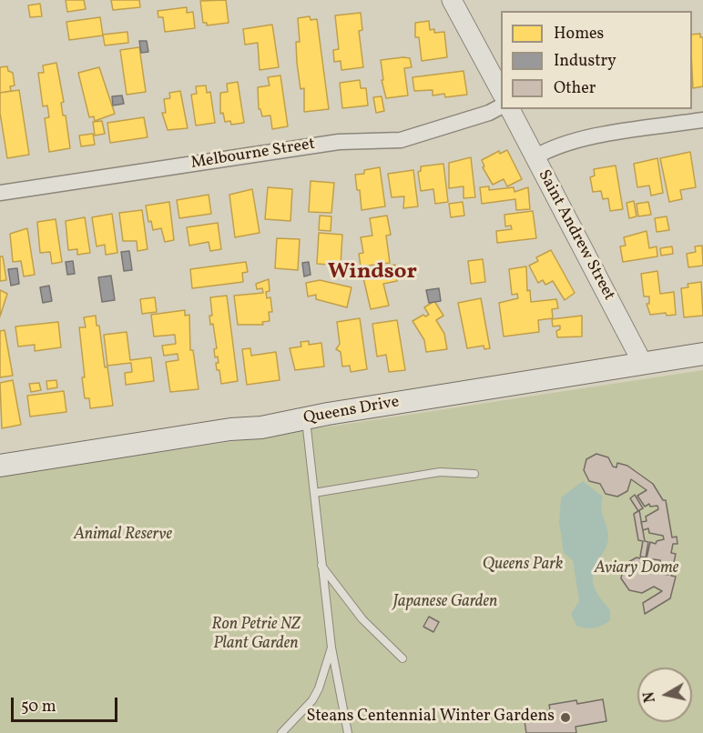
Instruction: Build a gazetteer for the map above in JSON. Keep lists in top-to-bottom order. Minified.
{"streets":{"main road":["Queens Drive"],"street":["Melbourne Street","Saint Andrew Street"]},"crossings":[["Saint Andrew Street","Queens Drive"]],"districts":["Windsor"],"parks":["Animal Reserve","Queens Park","Aviary Dome","Japanese Garden","Ron Petrie NZ Plant Garden"],"places":["Steans Centennial Winter Gardens"],"legend":["Homes","Industry","Other"],"scale_bar":"50 m","north":"left"}
